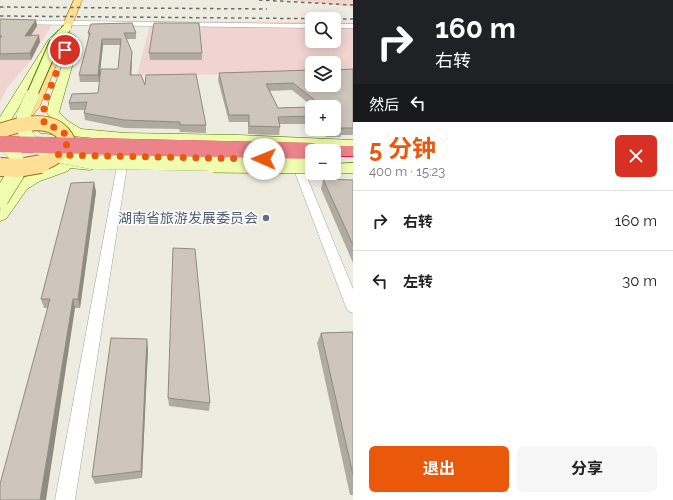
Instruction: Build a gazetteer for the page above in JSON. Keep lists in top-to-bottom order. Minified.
{"places":["湖南省旅游发展委员会"],"page":{"turn":["160 m","右转"],"map_buttons":["+","−"],"then":"然后","heading":["5 分钟","400 m · 15:23"],"list":[{"name":"右转","value":"160 m"},{"name":"左转","value":"30 m"}],"buttons":["退出","分享"]}}
